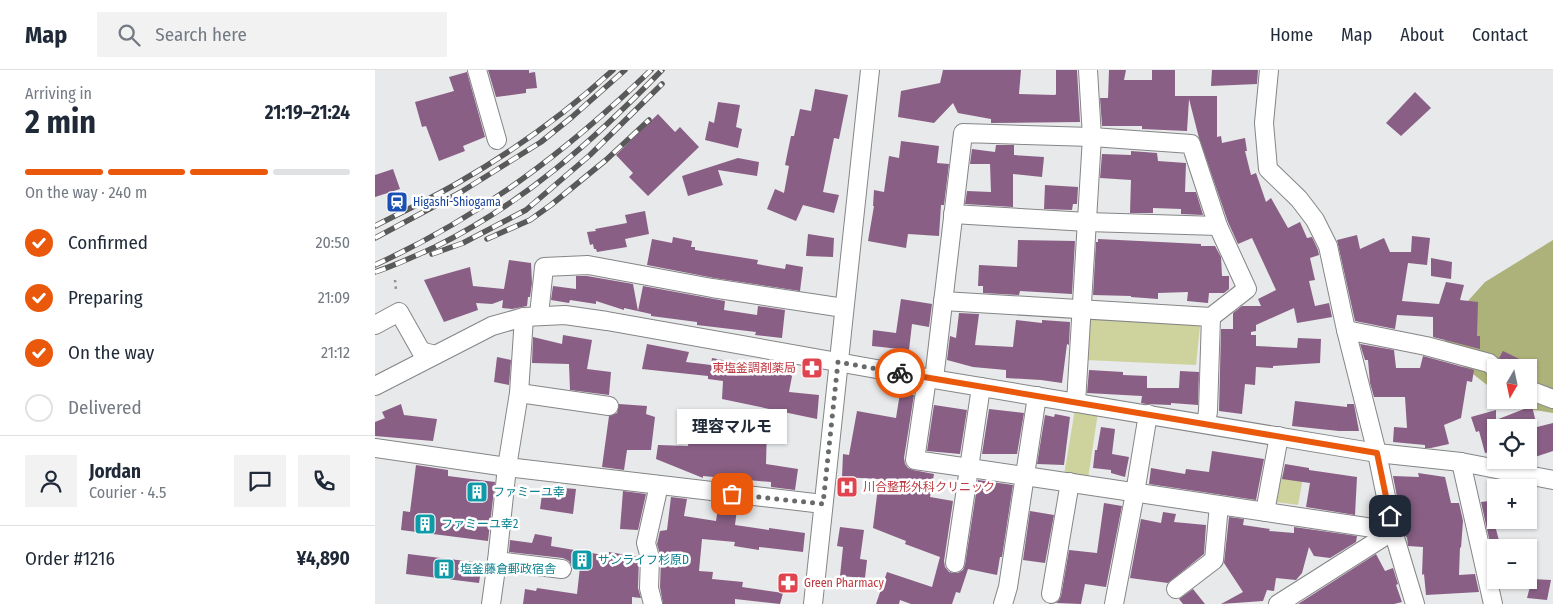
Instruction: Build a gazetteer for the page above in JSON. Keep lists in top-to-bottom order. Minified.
{"places":{"station":["Higashi-Shiogama"],"pharmacy":["東塩釜調剤薬局","Green Pharmacy"],"hospital":["川合整形外科クリニック"],"building":["ファミーユ幸","ファミーユ幸2","サンライフ杉原D","塩釜藤倉郵政宿舎"],"other":["理容マルモ"]},"north":"bottom","page":{"header":"Map","search":"Search here","nav":["Home","Map","About","Contact"],"heading":["2 min","Arriving in","21:19–21:24"],"panel":["Jordan","Courier · 4.5","Order #1216","¥4,890"],"bar":"On the way · 240 m","list":[["Confirmed","20:50"],["Preparing","21:09"],["On the way","21:12"],"Delivered"],"map_buttons":["+","−"],"bubble":"理容マルモ"}}
